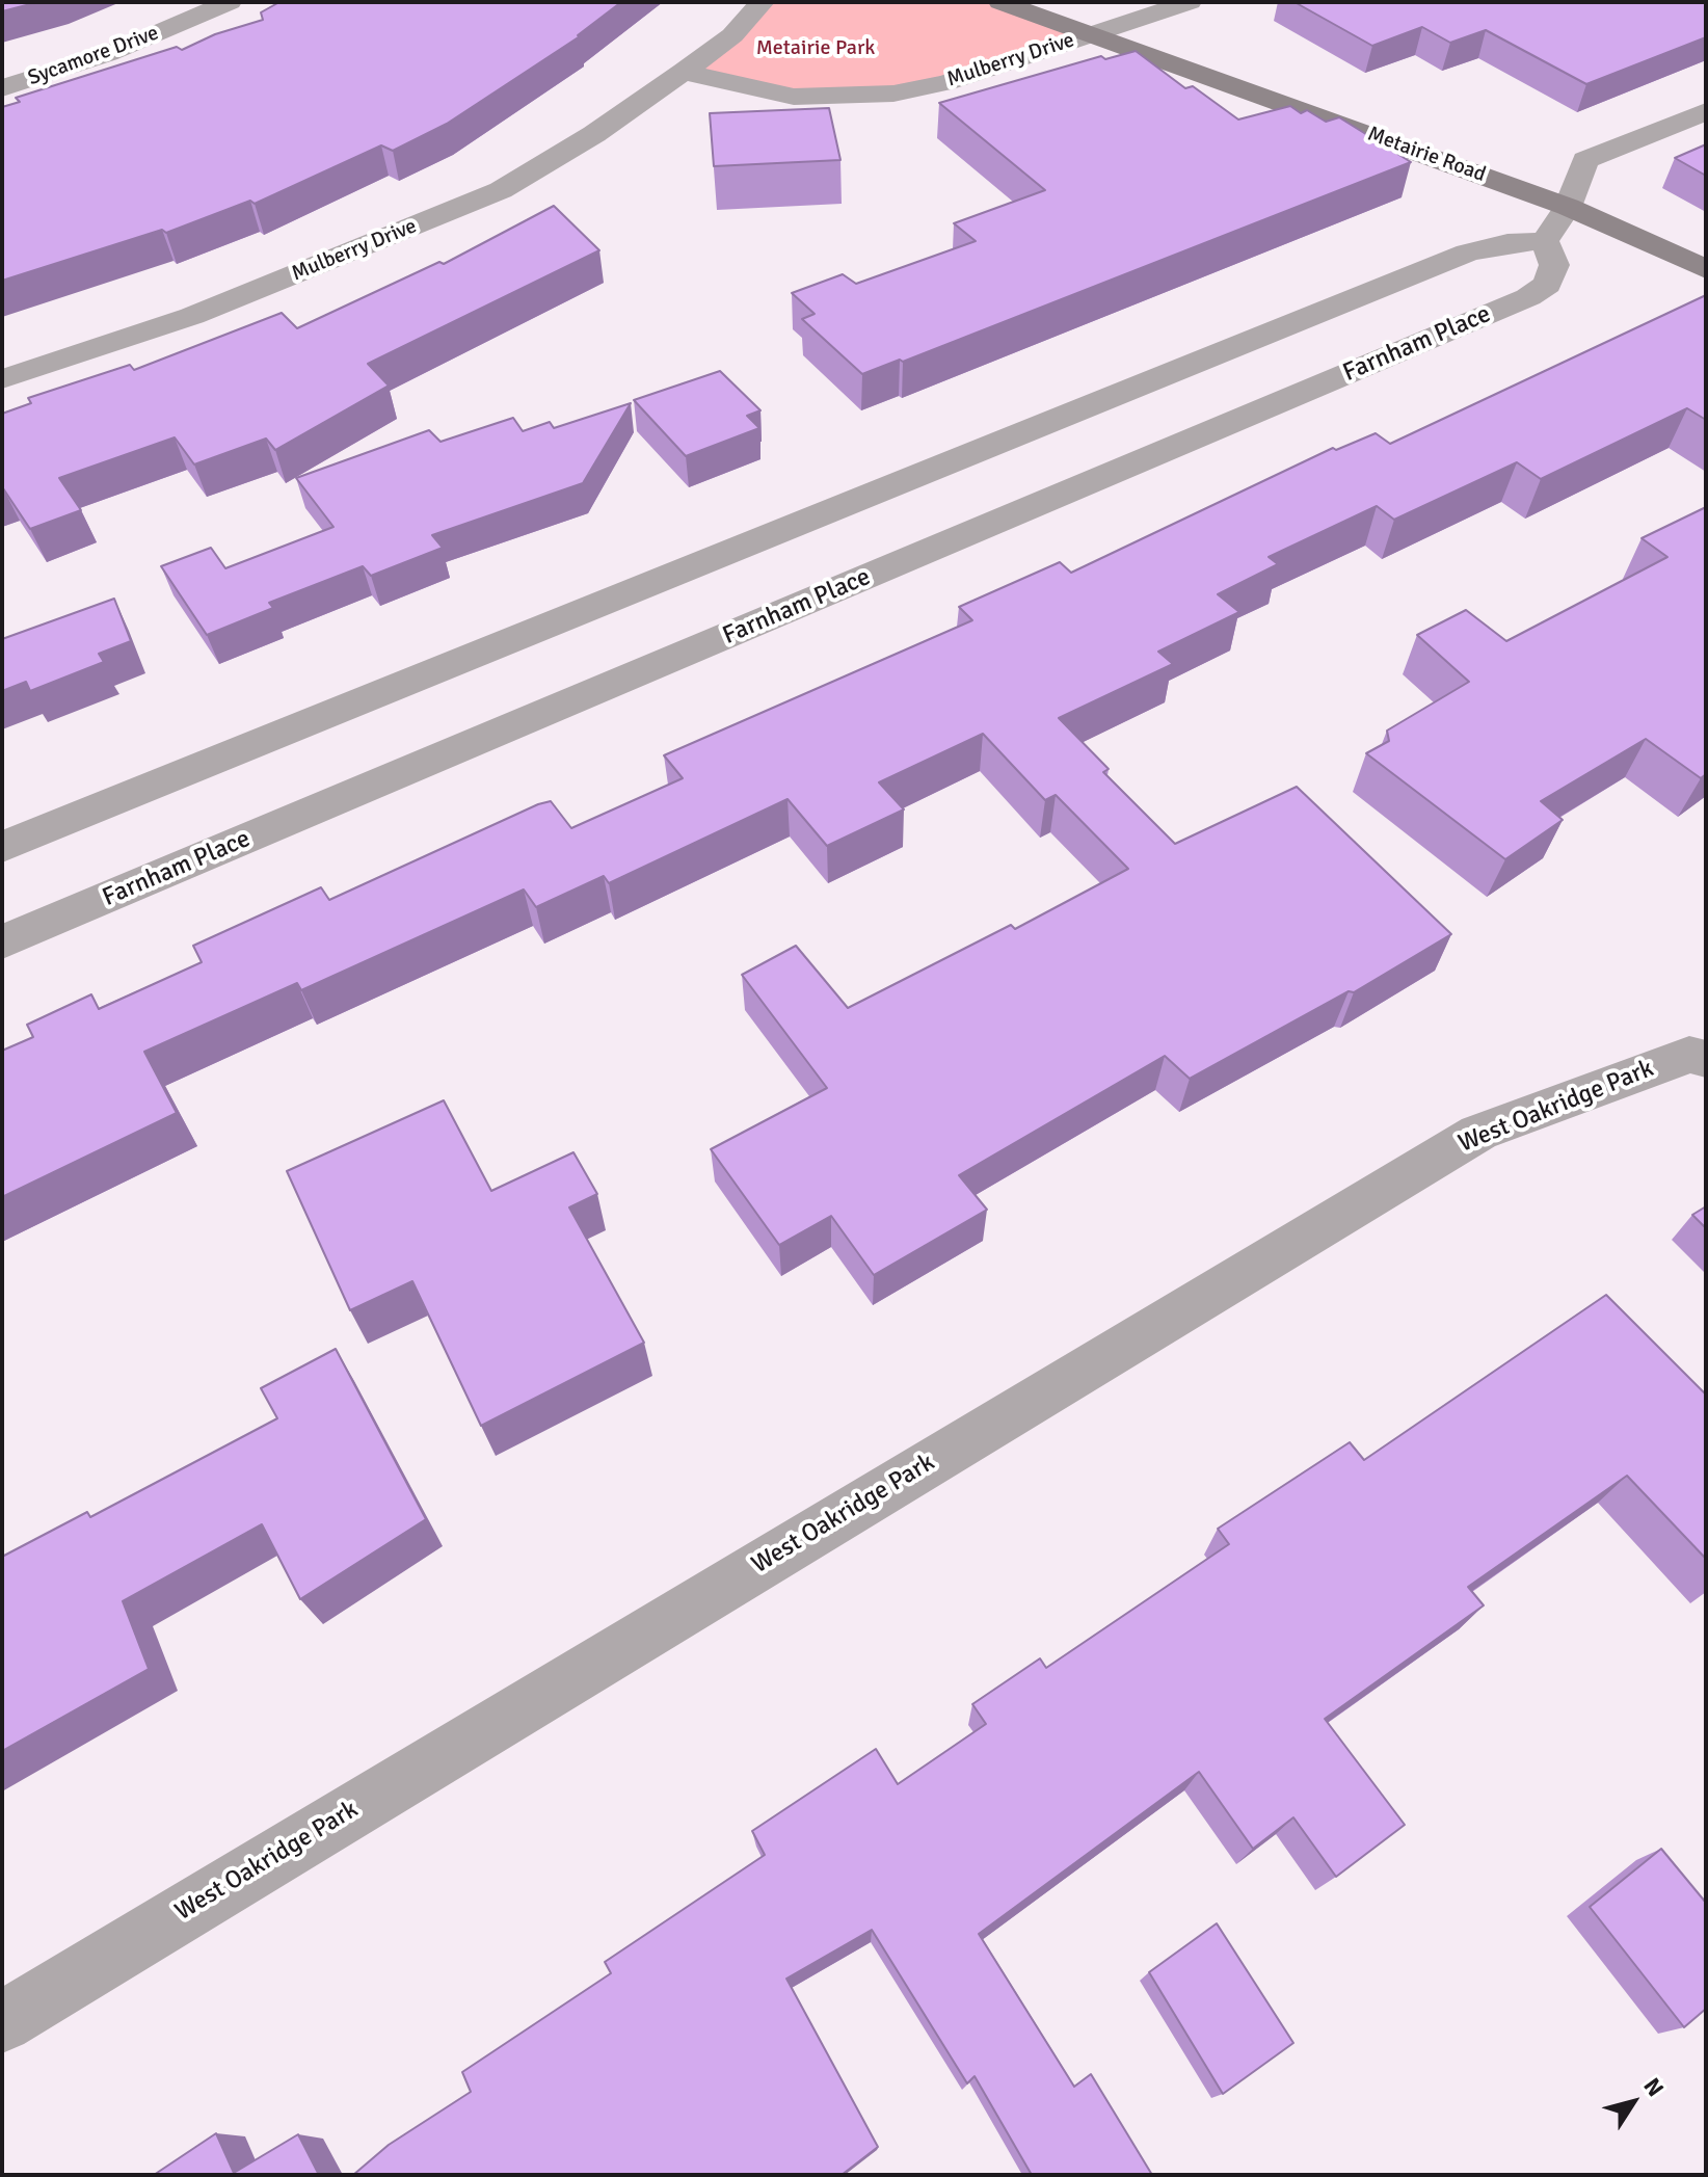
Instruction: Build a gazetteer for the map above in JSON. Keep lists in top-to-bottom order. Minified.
{"streets":{"main road":["Metairie Road"],"street":["Sycamore Drive","Mulberry Drive","Farnham Place","West Oakridge Park"]},"crossings":[["Mulberry Drive","Metairie Road"]],"parks":["Metairie Park"],"north":"top right"}
